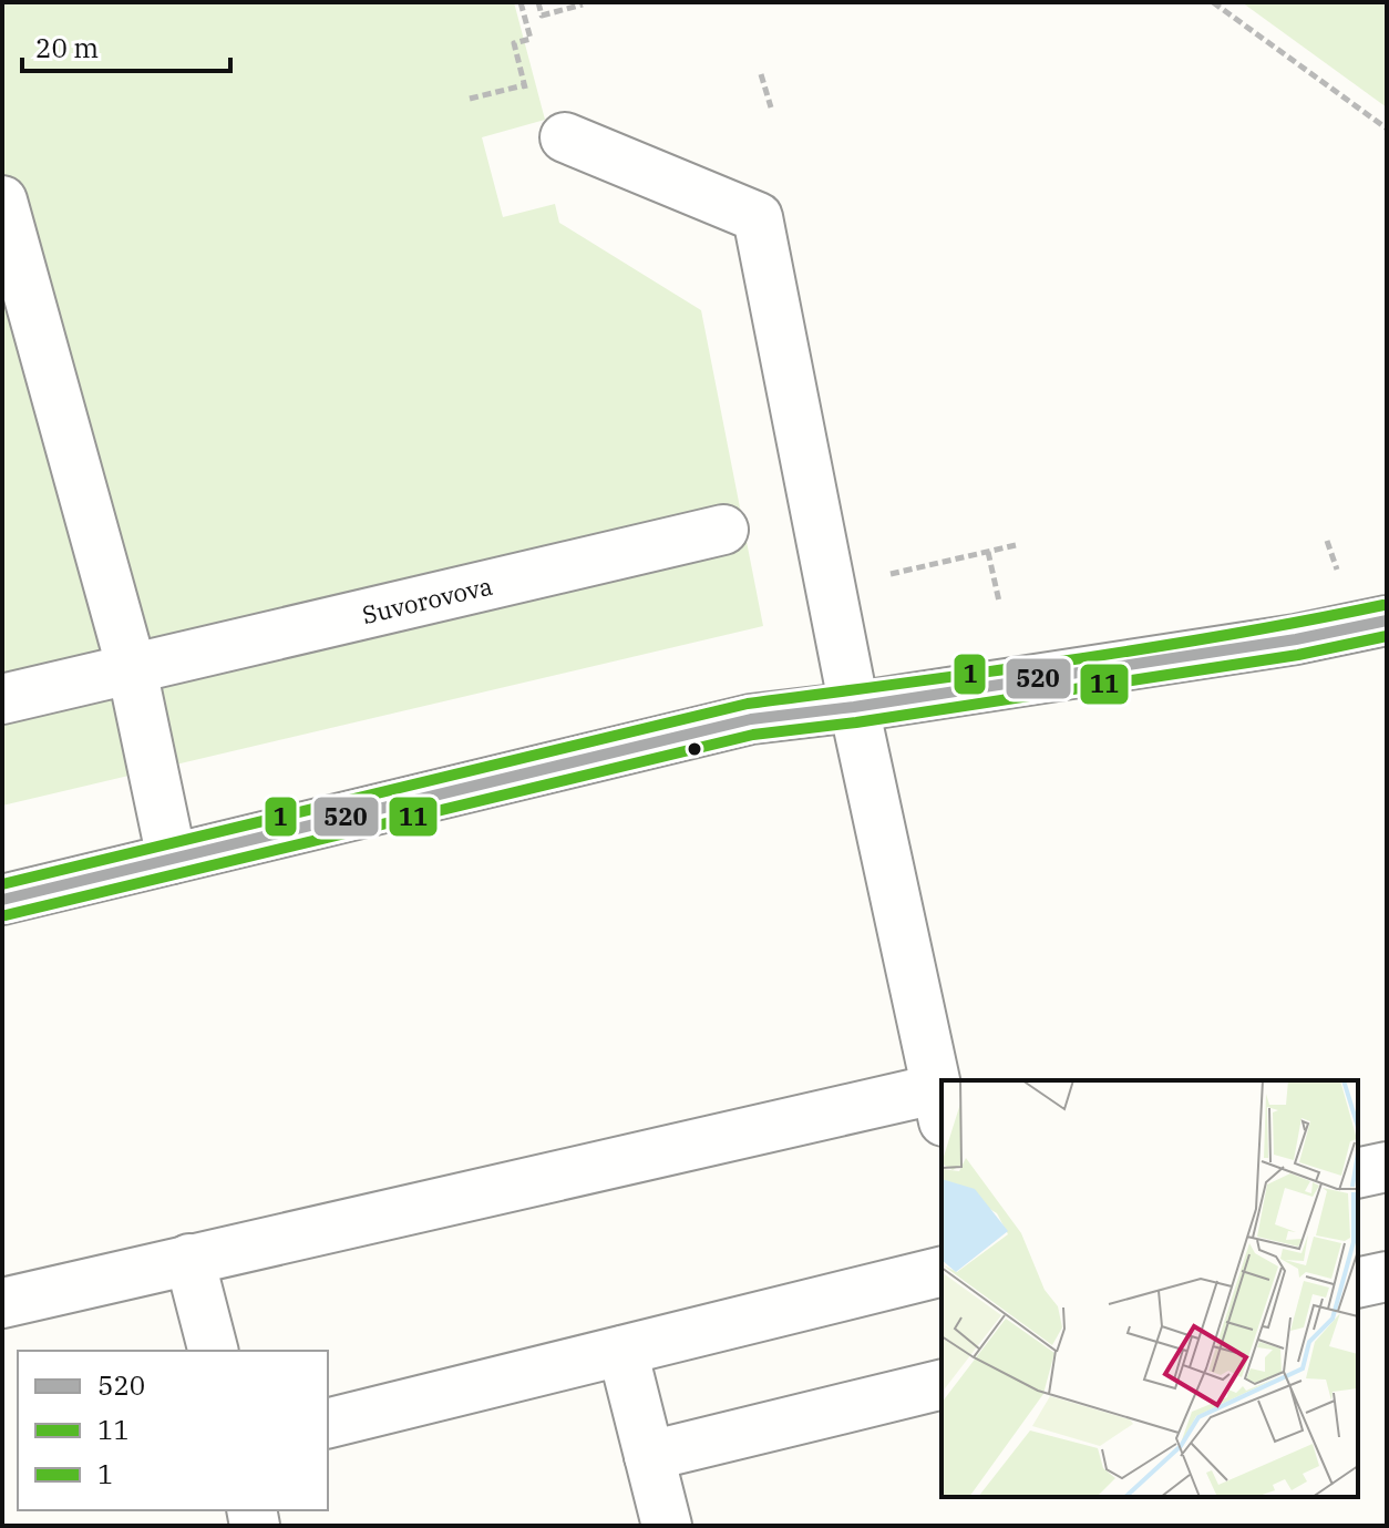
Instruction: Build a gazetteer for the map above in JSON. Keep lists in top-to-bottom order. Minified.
{"streets":{"street":["Suvorovova"]},"lines":["transit line 1","transit line 520","transit line 11"],"legend":["520","11","1"],"scale_bar":"20 m"}
